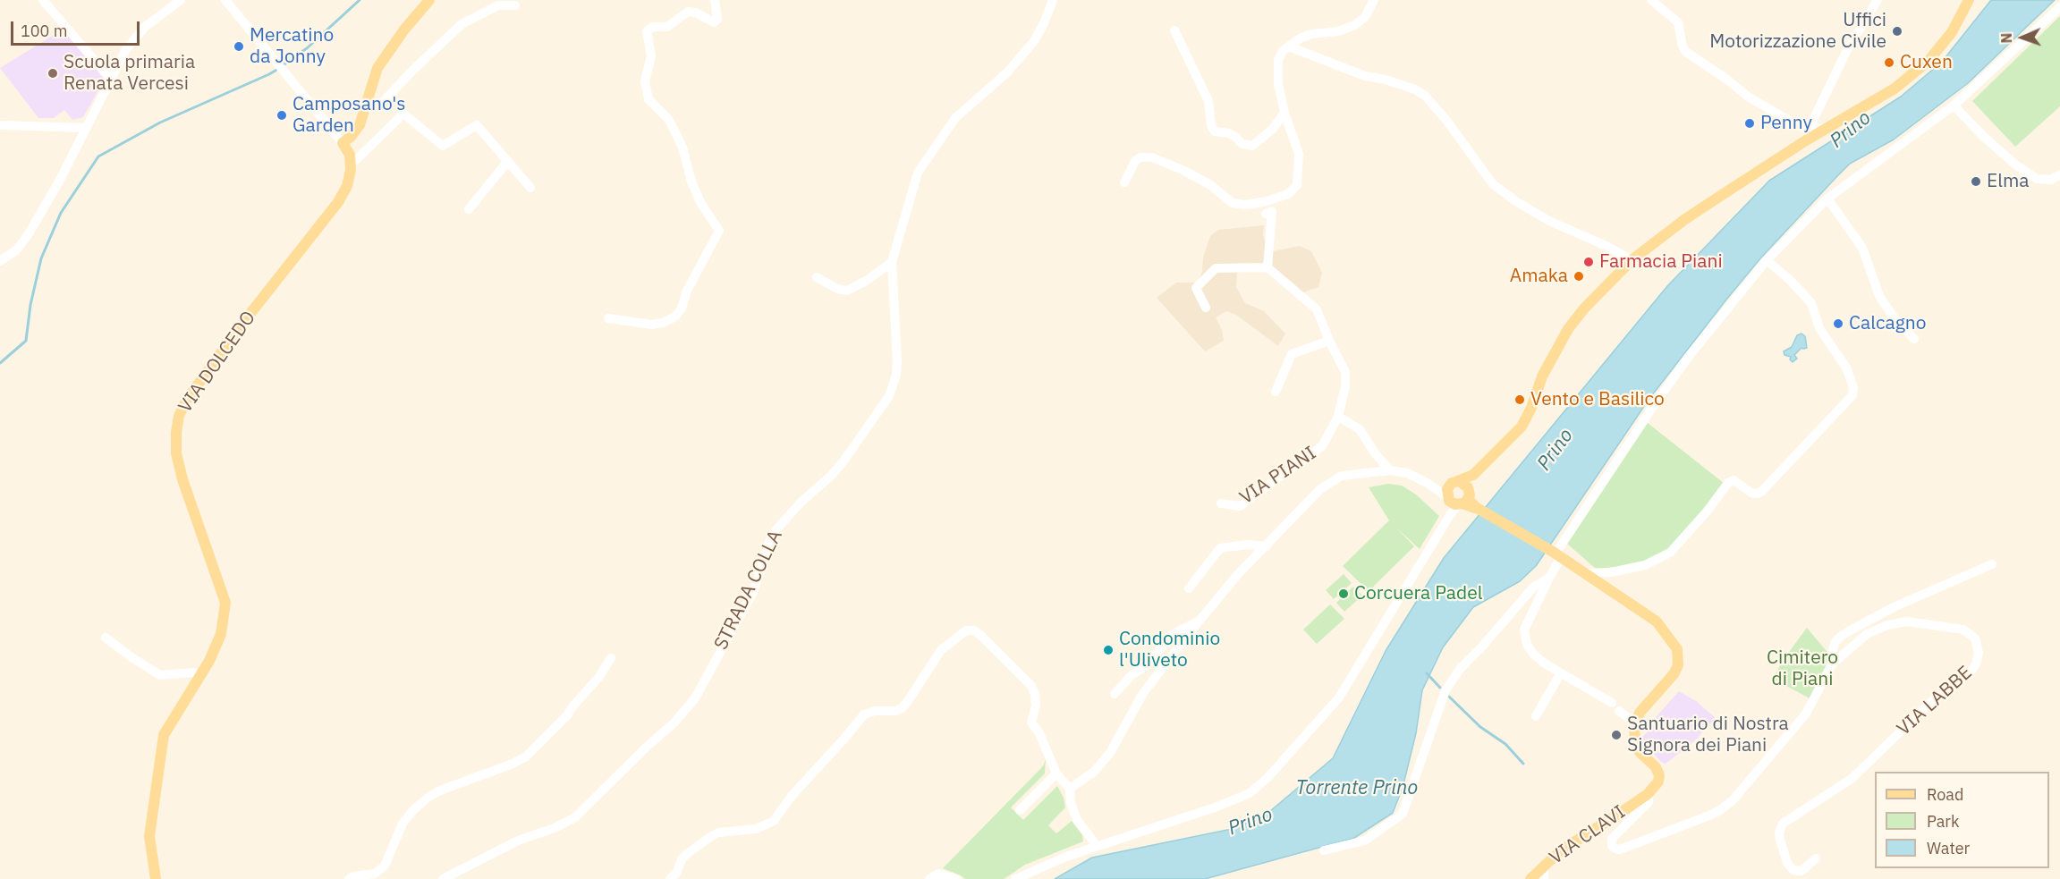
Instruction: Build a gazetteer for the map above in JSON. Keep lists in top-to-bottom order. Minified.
{"streets":{"main road":["VIA DOLCEDO","VIA CLAVI"],"street":["VIA PIANI","STRADA COLLA","VIA LABBE"]},"crossings":[["VIA LABBE","VIA CLAVI"]],"water":["Prino","Torrente Prino"],"parks":["Cimitero di Piani"],"places":["Uffici Motorizzazione Civile","Mercatino da Jonny","Cuxen","Scuola primaria Renata Vercesi","Camposano's Garden","Penny","Elma","Farmacia Piani","Amaka","Calcagno","Vento e Basilico","Corcuera Padel","Condominio l'Uliveto","Santuario di Nostra Signora dei Piani"],"legend":["Road","Park","Water"],"scale_bar":"100 m","north":"left"}
